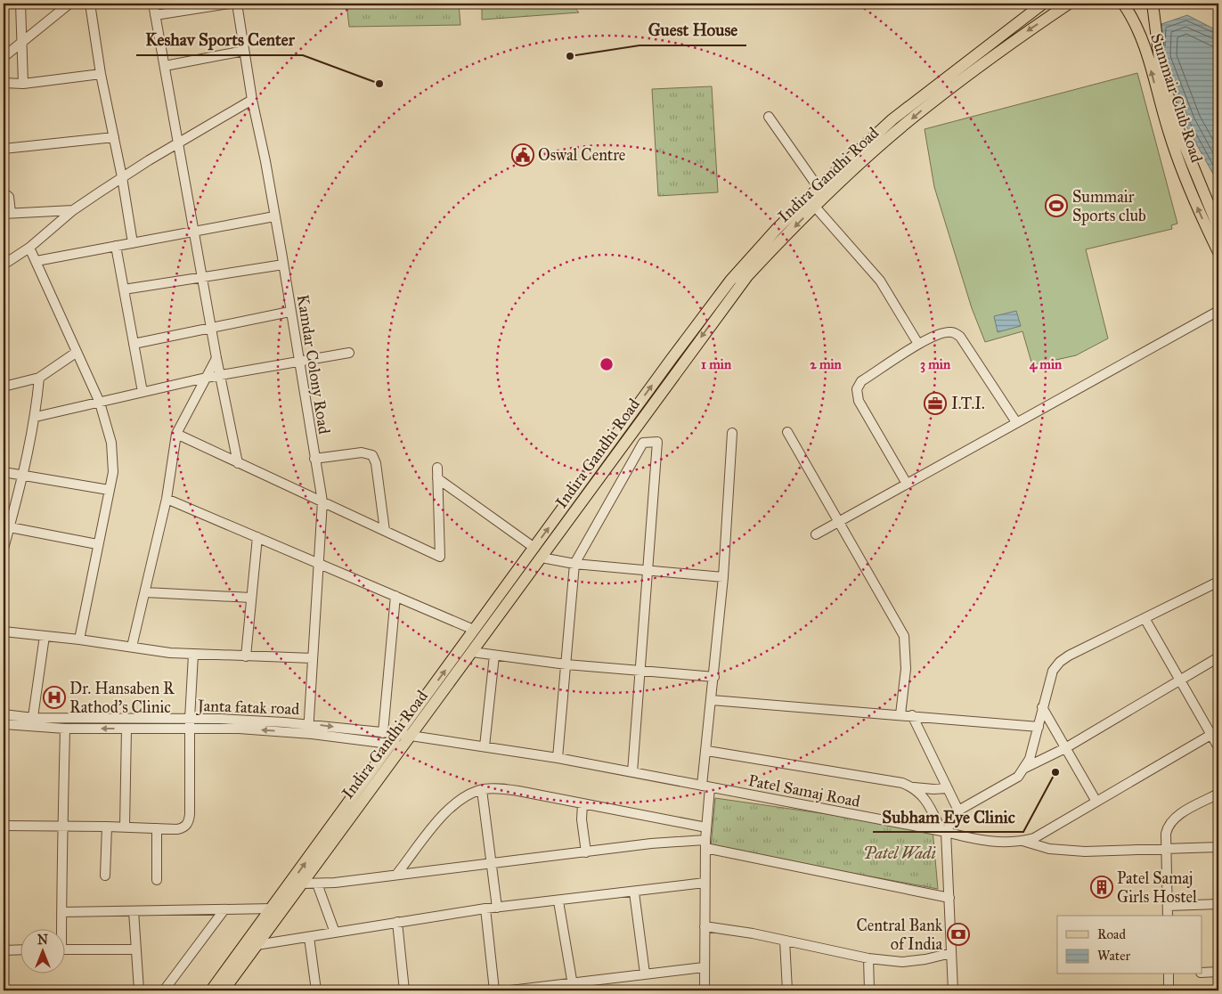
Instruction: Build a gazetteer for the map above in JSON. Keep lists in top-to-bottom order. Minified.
{"streets":{"main road":["Summair Club Road","Indira Gandhi Road"],"street":["Kamdar Colony Road","Janta fatak road","Patel Samaj Road"]},"crossings":[["Indira Gandhi Road","Janta fatak road"],["Indira Gandhi Road","Patel Samaj Road"],["Kamdar Colony Road","Janta fatak road"],["Janta fatak road","Patel Samaj Road"]],"parks":["Patel Wadi"],"places":{"other":["Guest House","Keshav Sports Center","Subham Eye Clinic"],"public building":["Oswal Centre"],"sports":["Summair Sports club"],"office":["I.T.I."],"hospital":["Dr. Hansaben R Rathod's Clinic"],"building":["Patel Samaj Girls Hostel"],"bank":["Central Bank of India"]},"legend":["Road","Water"],"north":"top","rings":["1 min","2 min","3 min","4 min"]}
